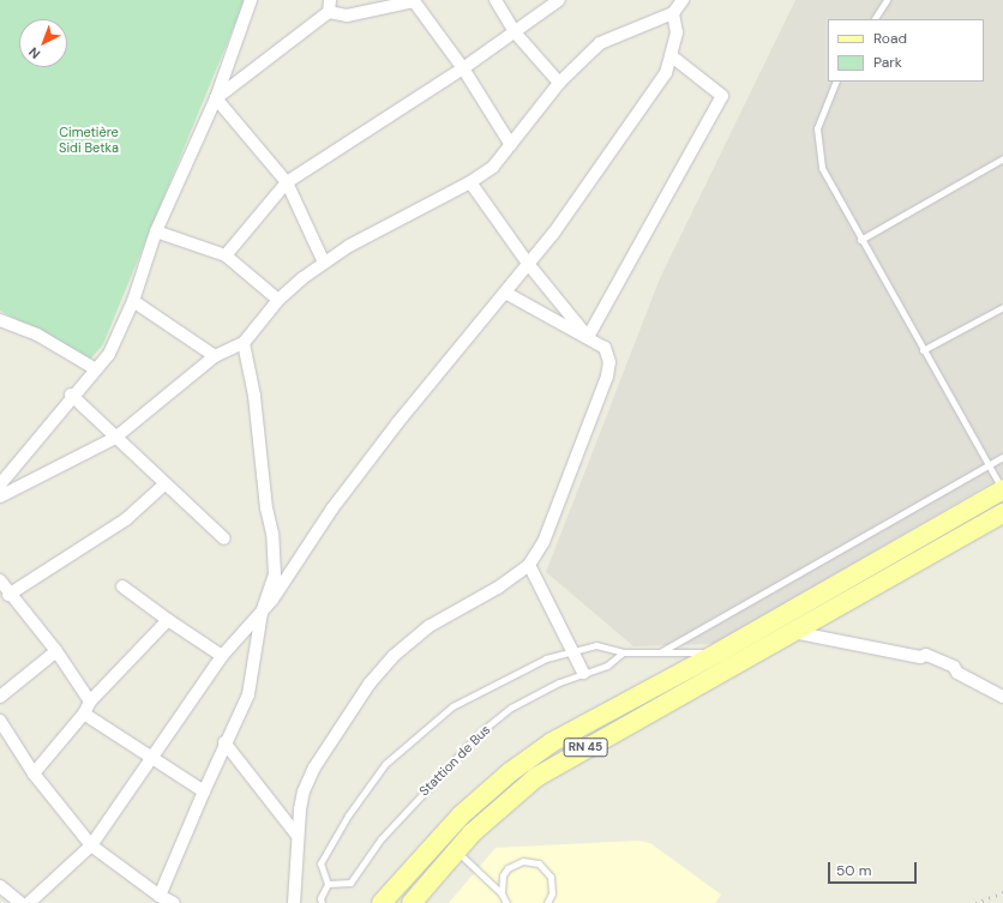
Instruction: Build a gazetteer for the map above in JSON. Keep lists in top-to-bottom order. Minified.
{"streets":{"main road":["RN 45"],"lane":["Stattion de Bus"]},"parks":["Cimetière Sidi Betka"],"legend":["Road","Park"],"scale_bar":"50 m","north":"bottom left"}
